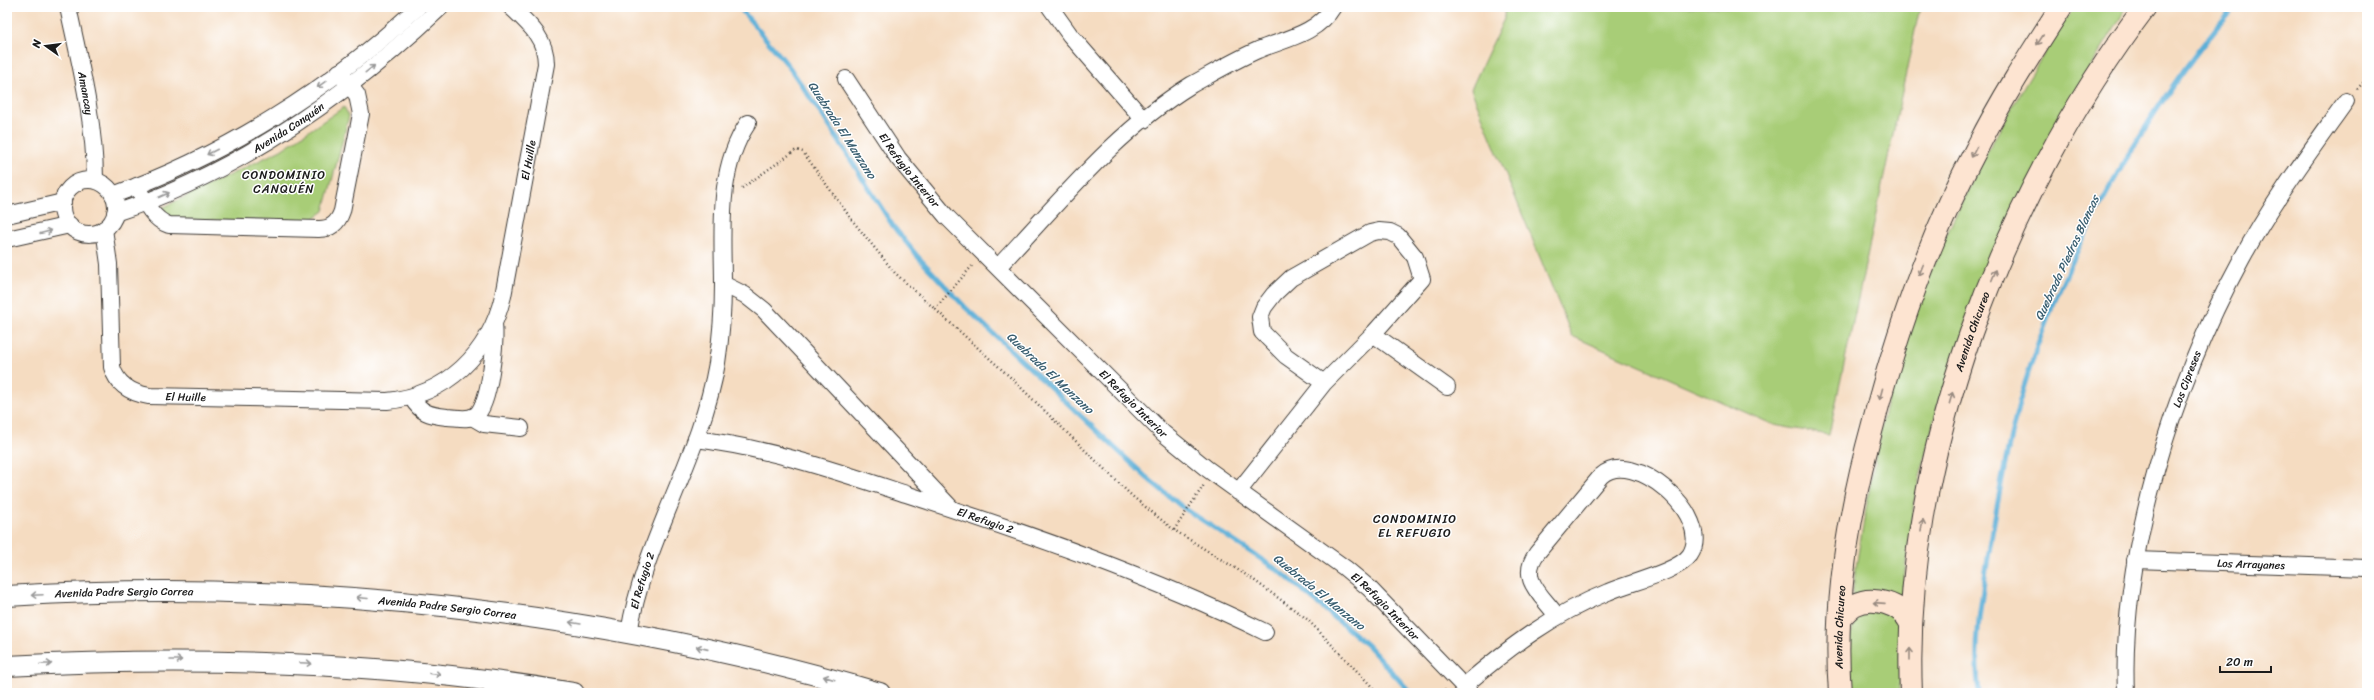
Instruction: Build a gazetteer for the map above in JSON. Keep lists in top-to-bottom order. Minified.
{"streets":{"main road":["Avenida Chicureo"],"street":["Amancay","Avenida Canquén","El Huille","El Refugio Interior","Los Cipreses","El Refugio 2","Los Arrayanes","Avenida Padre Sergio Correa"]},"crossings":[["Amancay","Avenida Canquén"],["Amancay","El Huille"],["Avenida Canquén","El Huille"],["Los Cipreses","Los Arrayanes"],["El Refugio 2","Avenida Padre Sergio Correa"]],"districts":["CONDOMINIO CANQUÉN","CONDOMINIO EL REFUGIO"],"water":["Quebrada El Manzano","Quebrada Piedras Blancas"],"scale_bar":"20 m","north":"left"}
